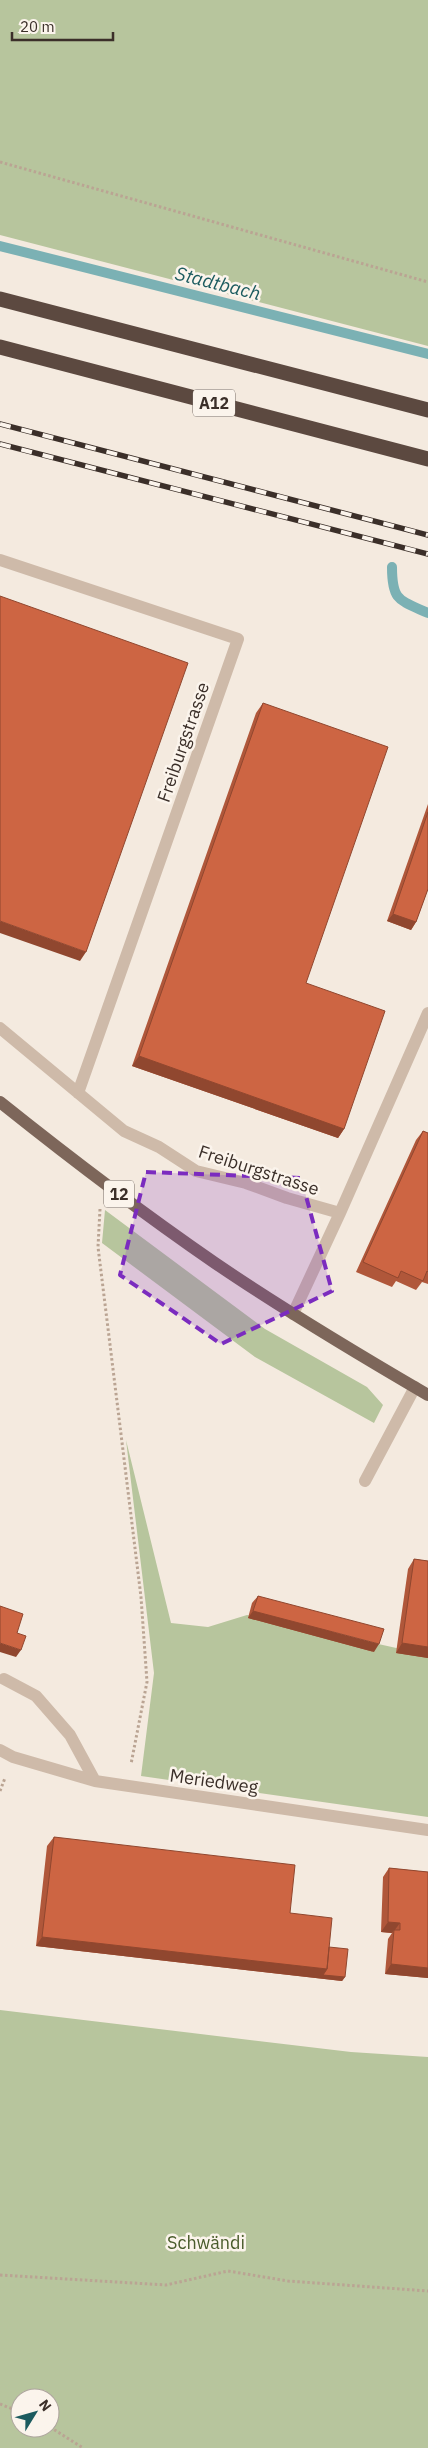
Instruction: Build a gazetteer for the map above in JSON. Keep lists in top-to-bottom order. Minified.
{"streets":{"highway":["A12"],"main road":["12"],"street":["Freiburgstrasse","Meriedweg"]},"water":["Stadtbach"],"parks":["Schwändi"],"scale_bar":"20 m","north":"top right"}
